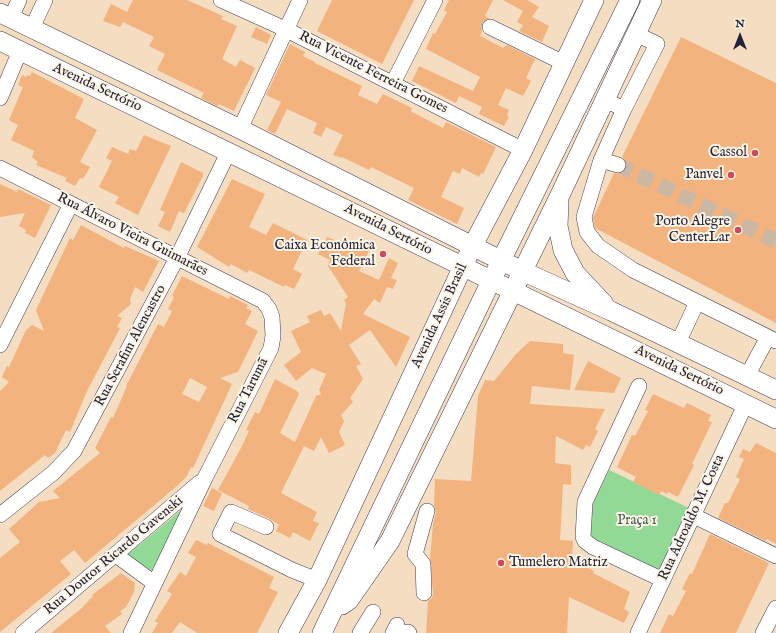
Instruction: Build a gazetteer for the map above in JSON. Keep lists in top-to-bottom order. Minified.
{"streets":{"main road":["Avenida Sertório","Avenida Assis Brasil"],"street":["Rua Vicente Ferreira Gomes","Rua Álvaro Vieira Guimarães","Rua Serafim Alencastro","Rua Tarumã","Rua Adroaldo M. Costa","Rua Doutor Ricardo Gavenski"]},"crossings":[["Rua Vicente Ferreira Gomes","Avenida Assis Brasil"],["Avenida Sertório","Avenida Assis Brasil"],["Avenida Sertório","Rua Serafim Alencastro"],["Avenida Sertório","Rua Adroaldo M. Costa"],["Rua Álvaro Vieira Guimarães","Rua Serafim Alencastro"],["Rua Álvaro Vieira Guimarães","Rua Tarumã"],["Rua Tarumã","Rua Doutor Ricardo Gavenski"]],"parks":["Praça 1"],"places":["Cassol","Panvel","Porto Alegre CenterLar","Caixa Econômica Federal","Tumelero Matriz"],"north":"top"}
